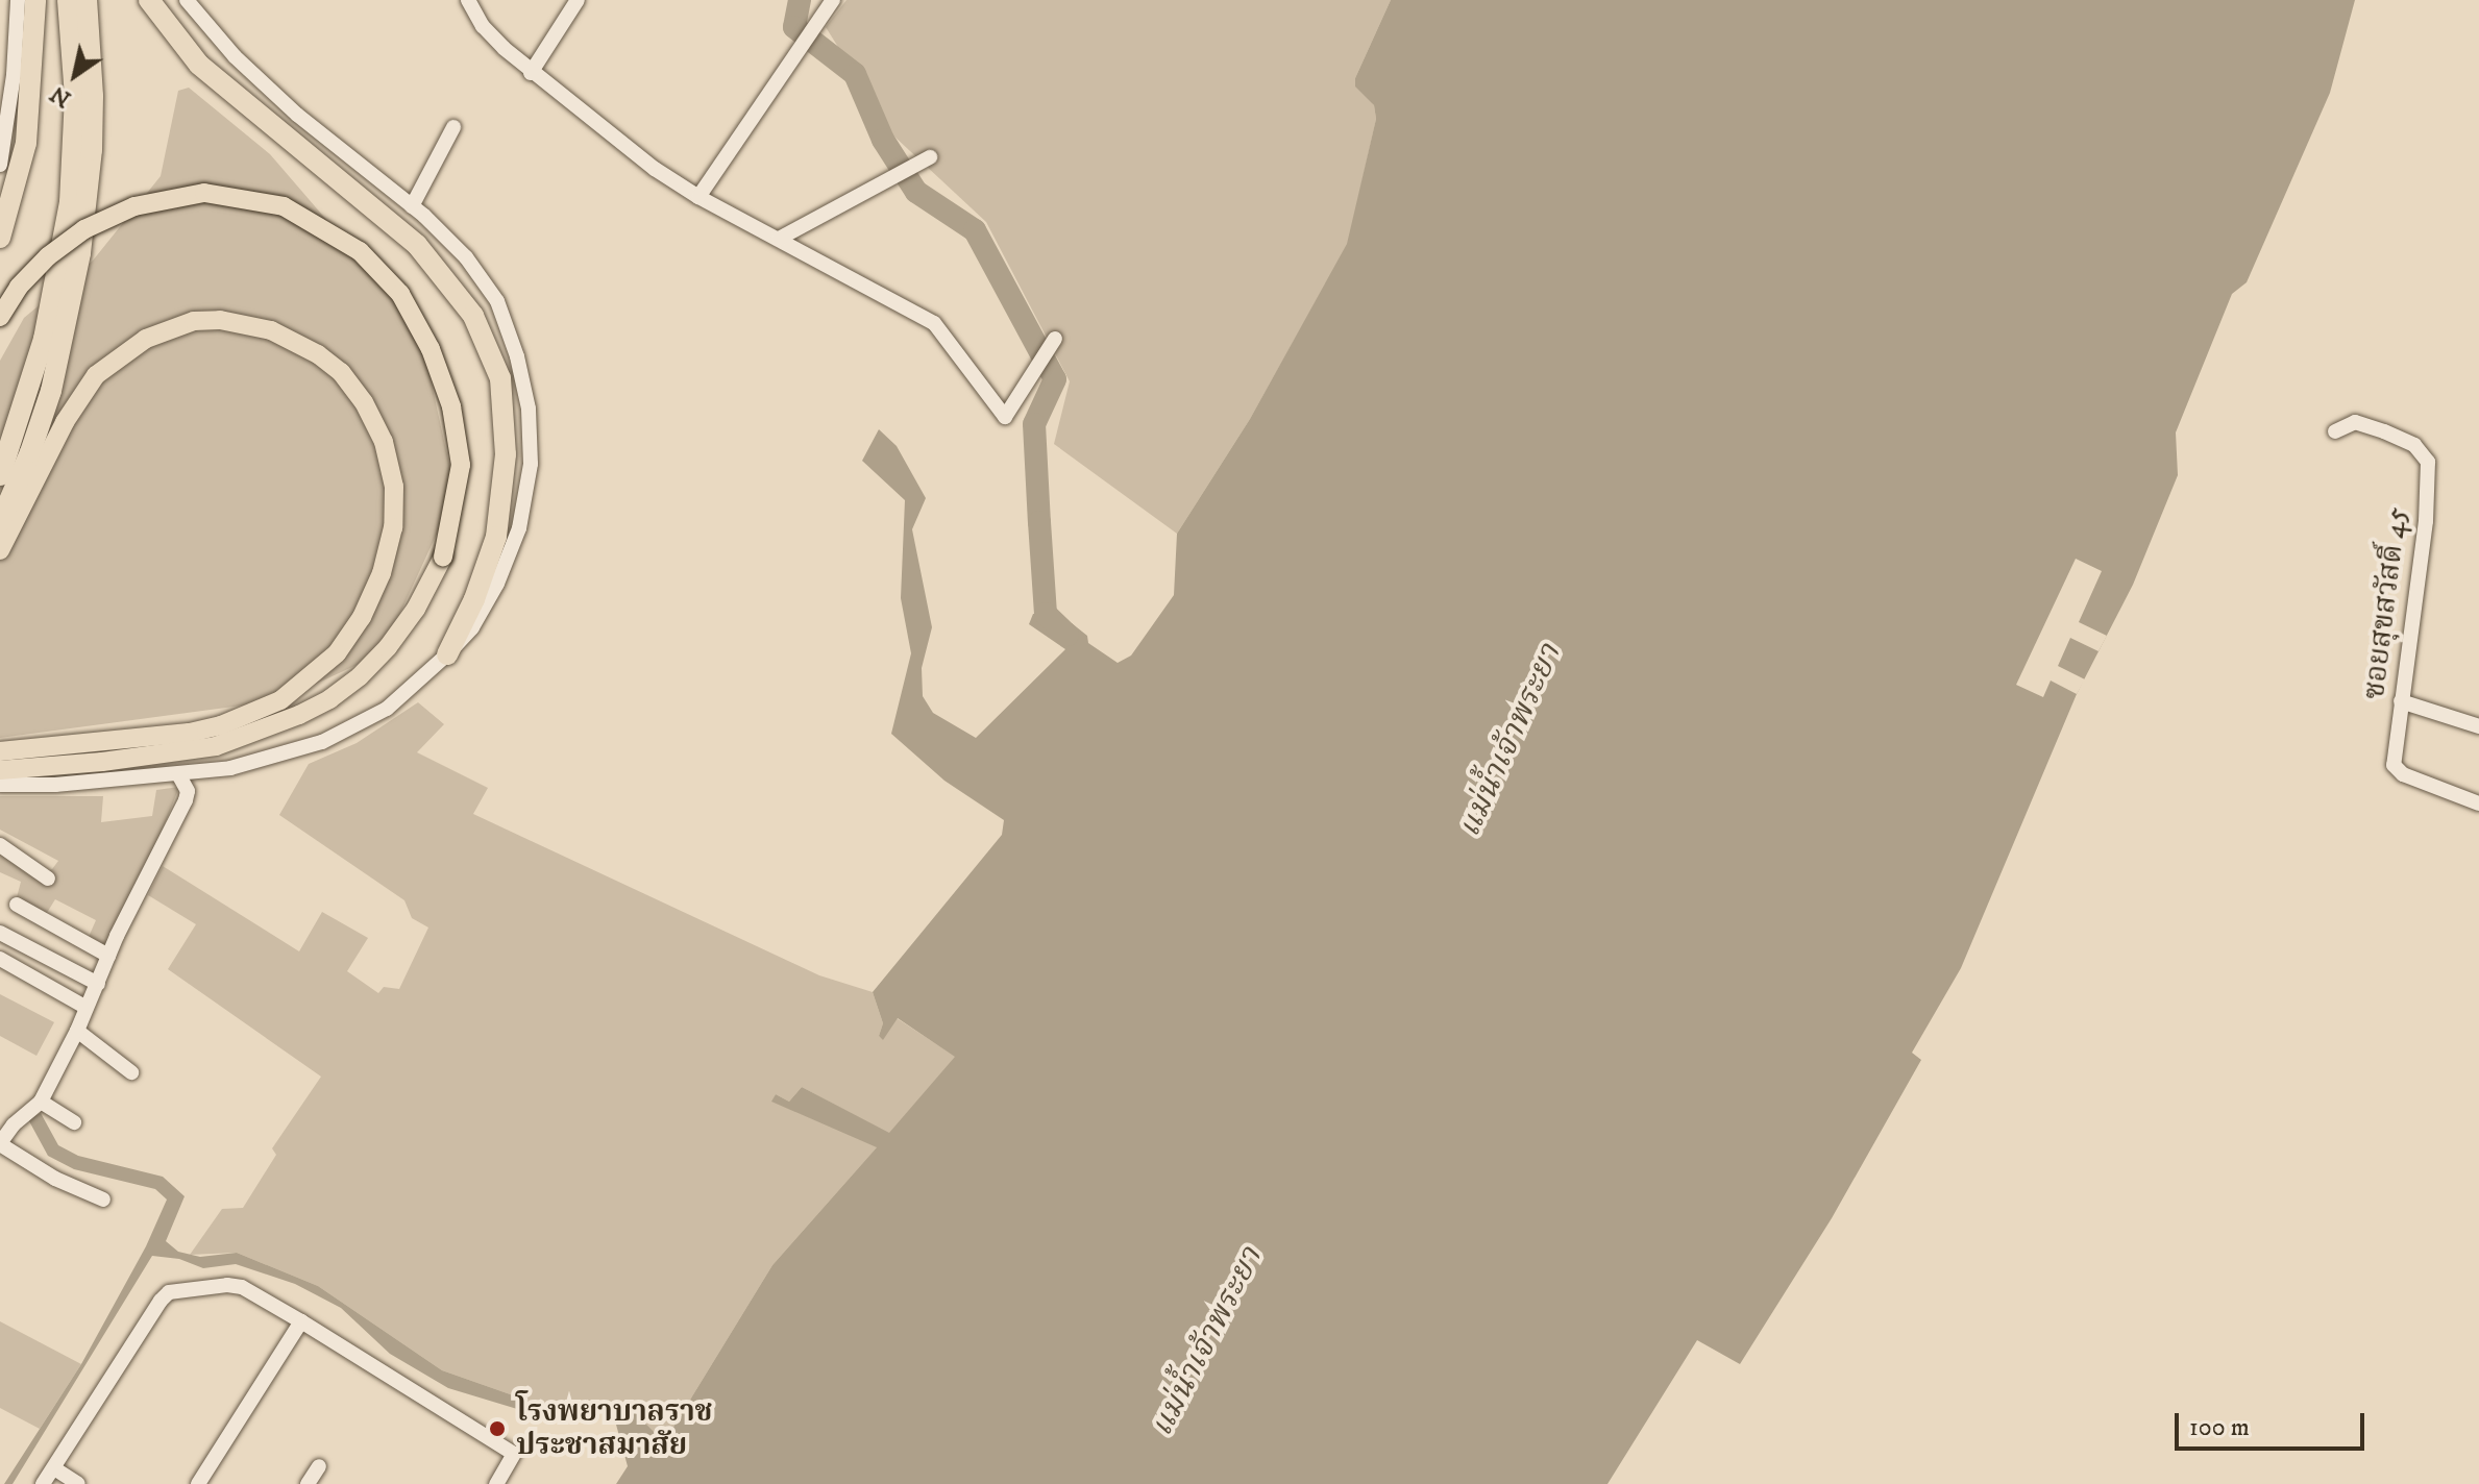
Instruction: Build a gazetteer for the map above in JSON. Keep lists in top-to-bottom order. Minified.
{"streets":{"street":["ซอยสุขสวัสดิ์ 45"]},"water":["แม่น้ำเจ้าพระยา"],"places":["โรงพยาบาลราช ประชาสมาสัย"],"scale_bar":"100 m","north":"bottom left"}
